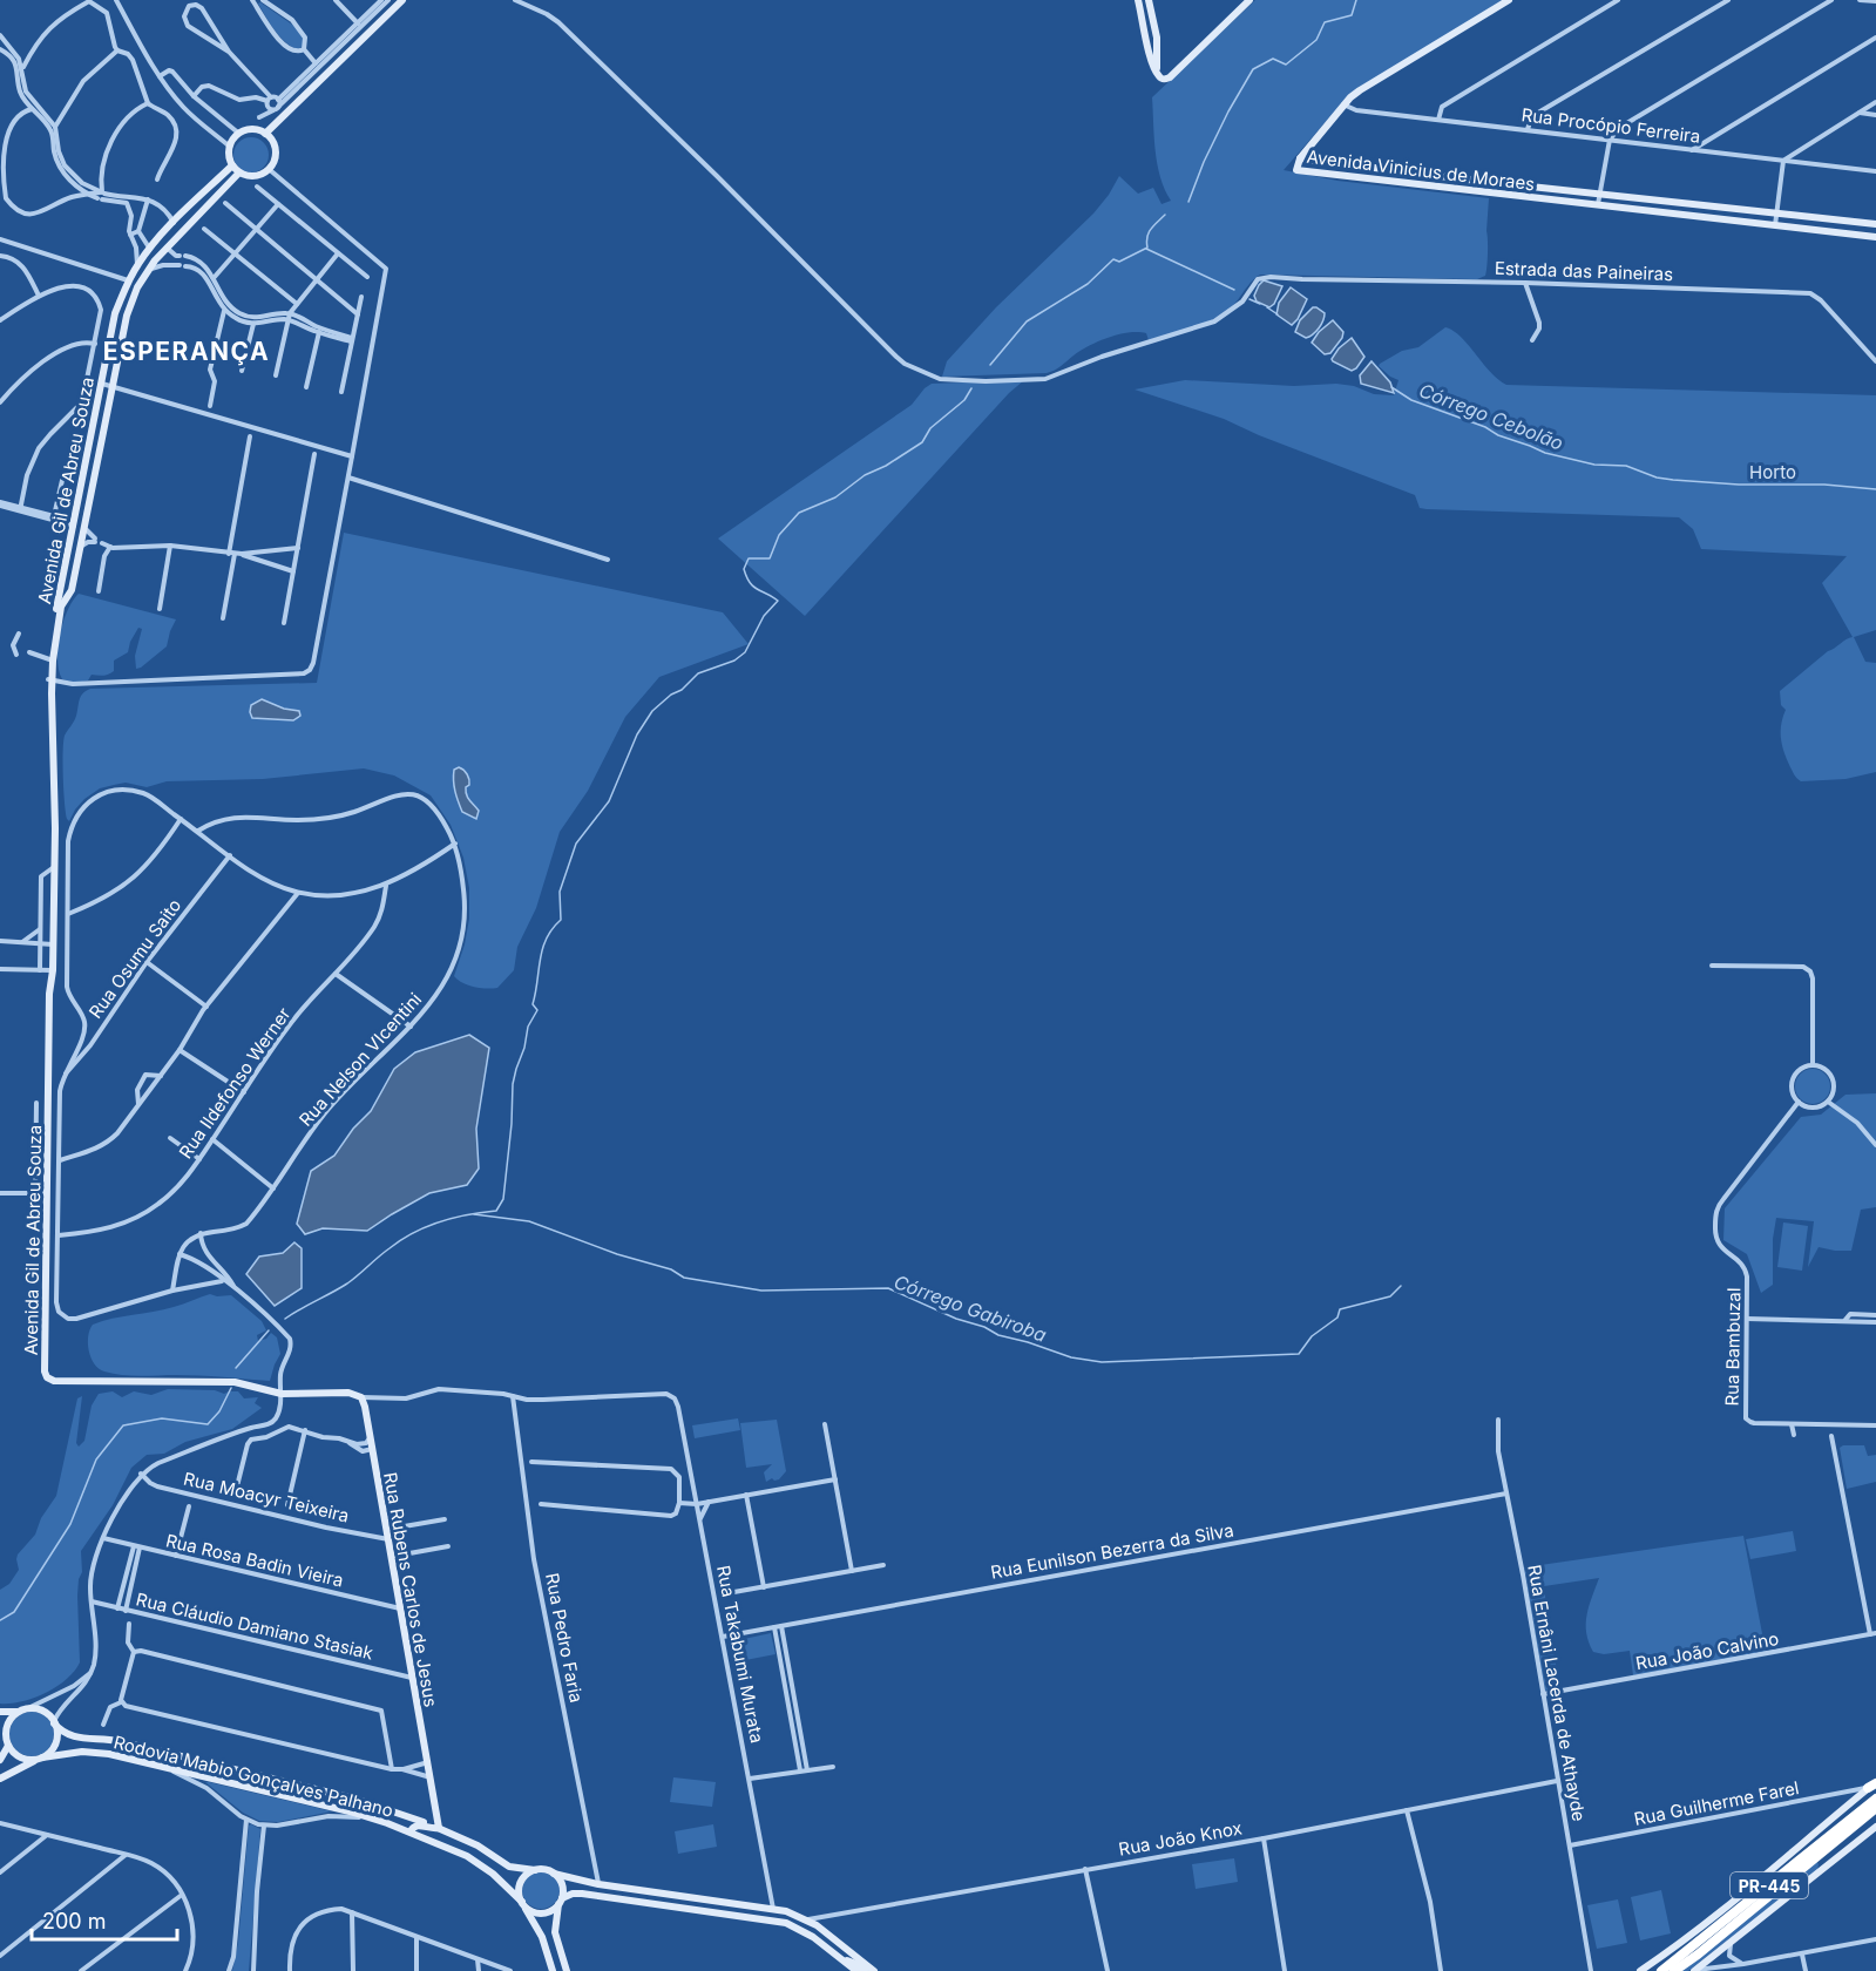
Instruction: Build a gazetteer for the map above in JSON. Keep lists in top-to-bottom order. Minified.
{"streets":{"highway":["PR-445"],"street":["Rua Procópio Ferreira","Avenida Vinicius de Moraes","Estrada das Paineiras","Avenida Gil de Abreu Souza","Rua Osumu Saito","Rua Nelson VIcentini","Rua Ildefonso Werner","Rua Bambuzal","Rua Moacyr Teixeira","Rua Eunilson Bezerra da Silva","Rua Rosa Badin Vieira","Rua Rubens Carlos de Jesus","Rua Cláudio Damiano Stasiak","Rua Pedro Faria","Rua João Calvino","Rua Takabumi Murata","Rua Ernâni Lacerda de Athayde","Rodovia Mabio Gonçalves Palhano","Rua Guilherme Farel","Rua João Knox"]},"crossings":[["Rua Moacyr Teixeira","Rua Rubens Carlos de Jesus"],["Rua Eunilson Bezerra da Silva","Rua Takabumi Murata"],["Rua Eunilson Bezerra da Silva","Rua Ernâni Lacerda de Athayde"],["Rua Rosa Badin Vieira","Rua Rubens Carlos de Jesus"],["Rua Rubens Carlos de Jesus","Rua Cláudio Damiano Stasiak"],["Rua Pedro Faria","Rua Takabumi Murata"],["Rua João Calvino","Rua Ernâni Lacerda de Athayde"],["Rua Ernâni Lacerda de Athayde","Rua Guilherme Farel"],["Rua Ernâni Lacerda de Athayde","Rua João Knox"],["Rua Guilherme Farel","PR-445"]],"districts":["ESPERANÇA"],"water":["Córrego Cebolão","Córrego Gabiroba"],"parks":["Horto"],"scale_bar":"200 m"}
